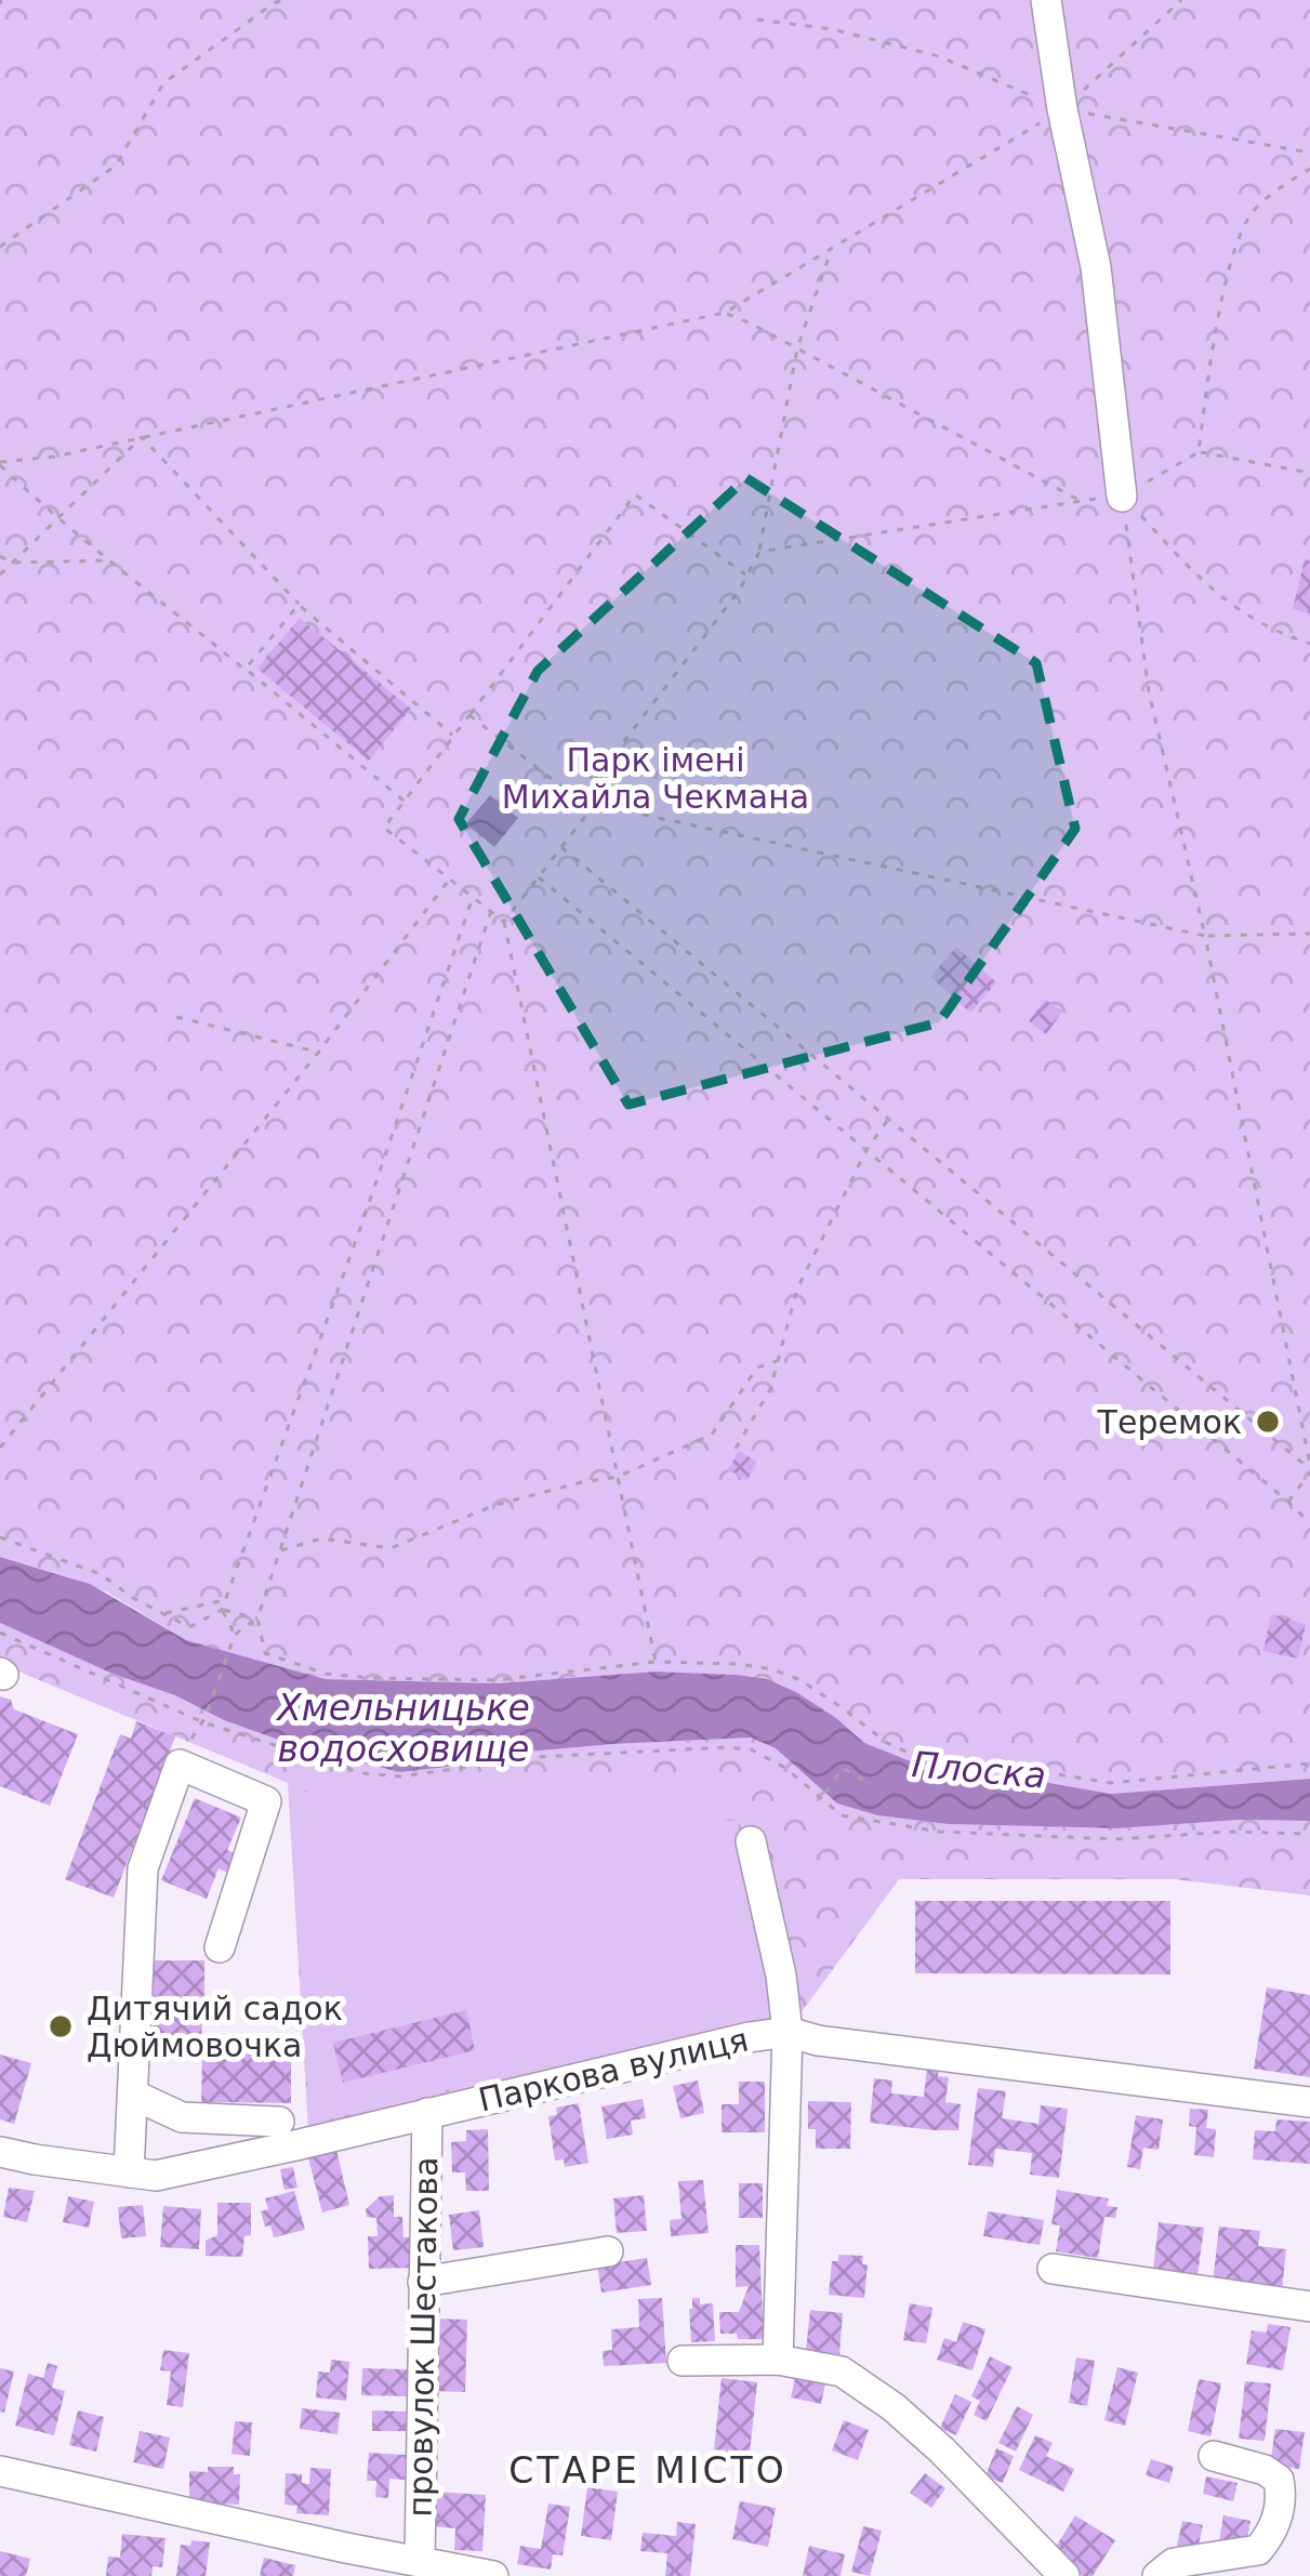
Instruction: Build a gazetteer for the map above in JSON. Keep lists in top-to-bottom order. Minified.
{"streets":{"street":["Паркова вулиця","провулок Шестакова"]},"crossings":[["Паркова вулиця","провулок Шестакова"]],"districts":["СТАРЕ МІСТО"],"water":["Хмельницьке водосховище","Плоска"],"parks":["Парк імені Михайла Чекмана"],"places":["Теремок","Дитячий садок Дюймовочка"]}
